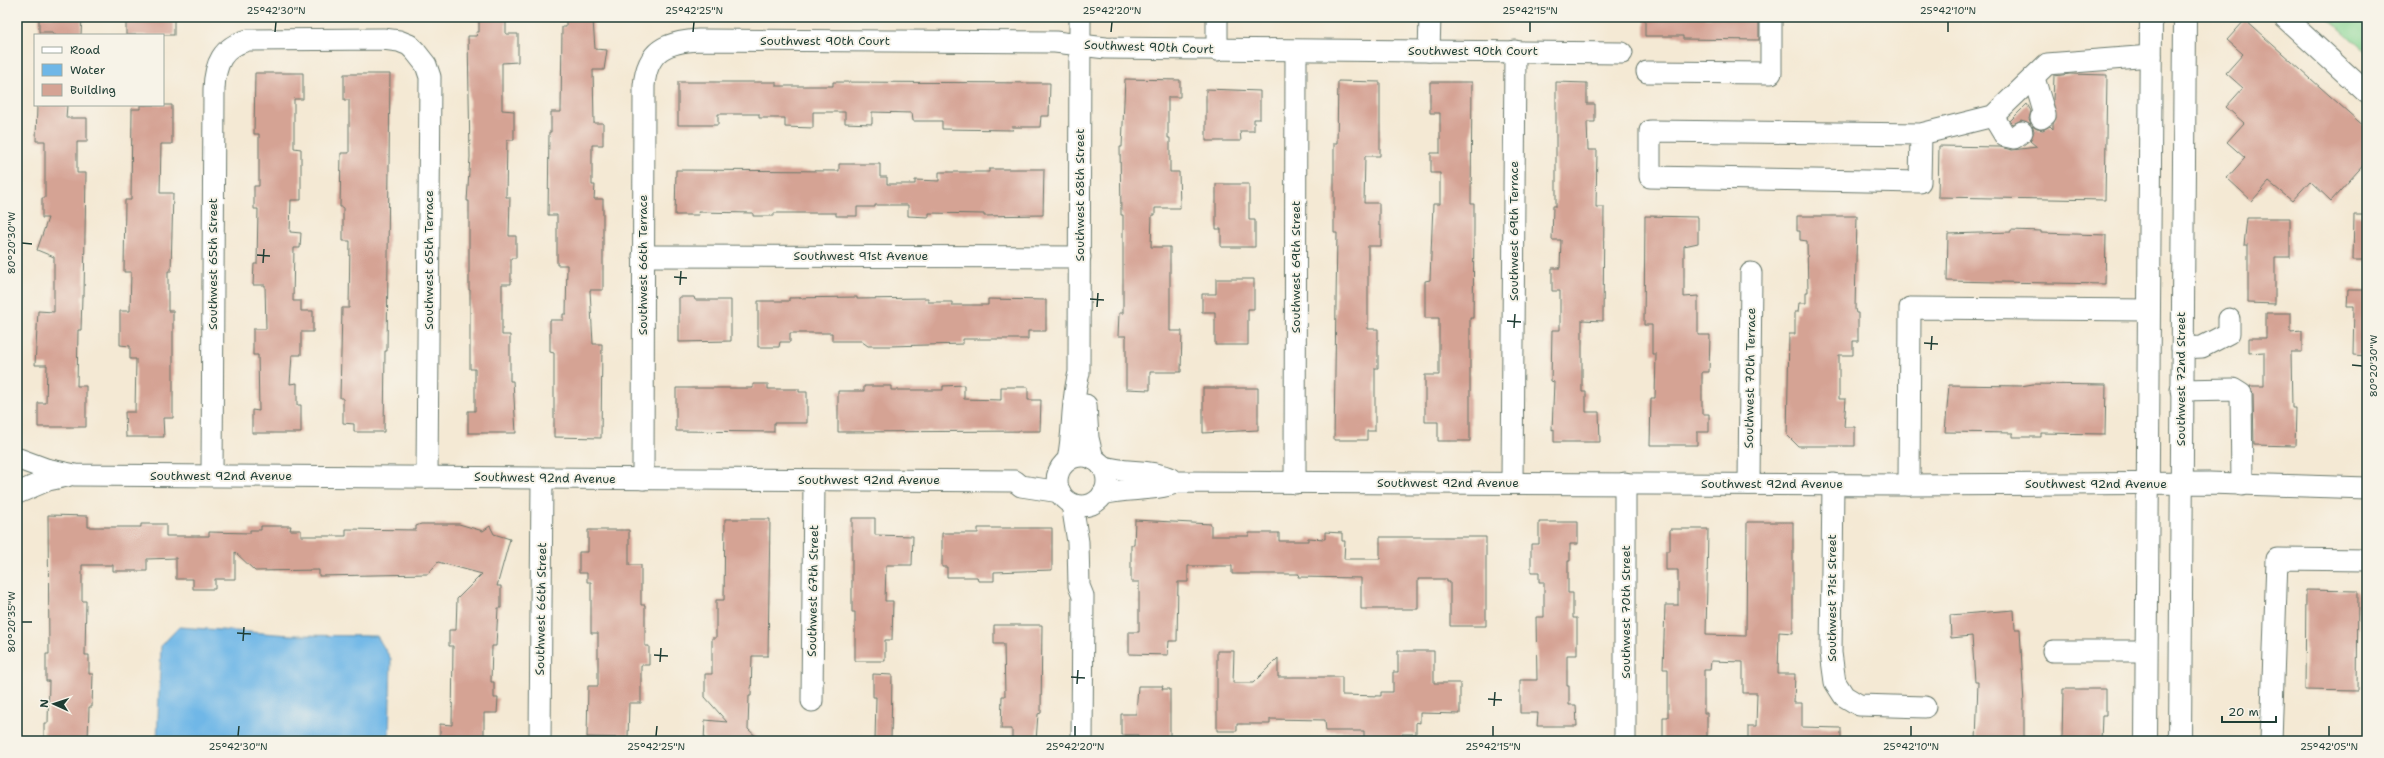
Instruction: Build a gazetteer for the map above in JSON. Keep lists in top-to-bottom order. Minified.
{"streets":{"main road":["Southwest 72nd Street"],"street":["Southwest 90th Court","Southwest 68th Street","Southwest 69th Terrace","Southwest 91st Avenue","Southwest 65th Terrace","Southwest 65th Street","Southwest 66th Terrace","Southwest 69th Street","Southwest 70th Terrace","Southwest 92nd Avenue","Southwest 67th Street","Southwest 71st Street","Southwest 66th Street","Southwest 70th Street"]},"crossings":[["Southwest 90th Court","Southwest 68th Street"],["Southwest 90th Court","Southwest 69th Terrace"],["Southwest 90th Court","Southwest 66th Terrace"],["Southwest 90th Court","Southwest 69th Street"],["Southwest 68th Street","Southwest 91st Avenue"],["Southwest 68th Street","Southwest 92nd Avenue"],["Southwest 69th Terrace","Southwest 92nd Avenue"],["Southwest 91st Avenue","Southwest 66th Terrace"],["Southwest 65th Terrace","Southwest 65th Street"],["Southwest 65th Terrace","Southwest 92nd Avenue"],["Southwest 65th Street","Southwest 92nd Avenue"],["Southwest 66th Terrace","Southwest 92nd Avenue"],["Southwest 69th Street","Southwest 92nd Avenue"],["Southwest 70th Terrace","Southwest 92nd Avenue"],["Southwest 72nd Street","Southwest 92nd Avenue"],["Southwest 92nd Avenue","Southwest 67th Street"],["Southwest 92nd Avenue","Southwest 71st Street"],["Southwest 92nd Avenue","Southwest 66th Street"],["Southwest 92nd Avenue","Southwest 70th Street"]],"legend":["Road","Water","Building"],"scale_bar":"20 m","north":"left","coordinates":["25°42'30\"N","25°42'25\"N","25°42'20\"N","25°42'15\"N","25°42'10\"N","80°20'30\"W","80°20'35\"W","25°42'05\"N"]}
